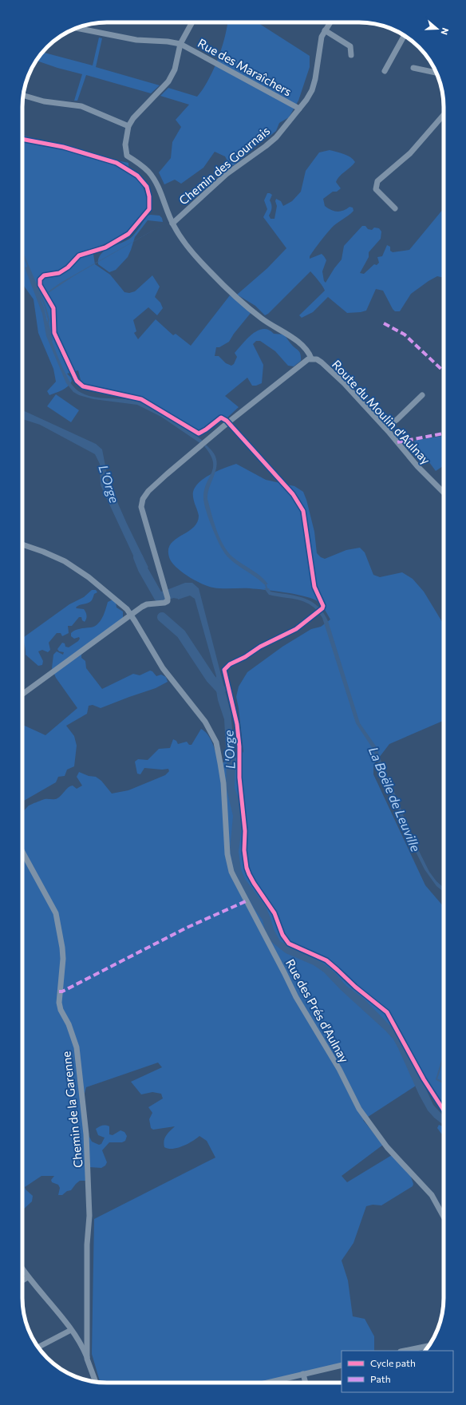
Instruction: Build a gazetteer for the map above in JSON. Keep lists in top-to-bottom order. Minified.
{"streets":{"street":["Rue des Maraîchers","Chemin des Gournais","Route du Moulin d'Aulnay","Rue des Prés d'Aulnay","Chemin de la Garenne"]},"crossings":[["Rue des Maraîchers","Chemin des Gournais"]],"water":["L'Orge","La Boële de Leuville"],"legend":["Cycle path","Path"],"north":"right"}
